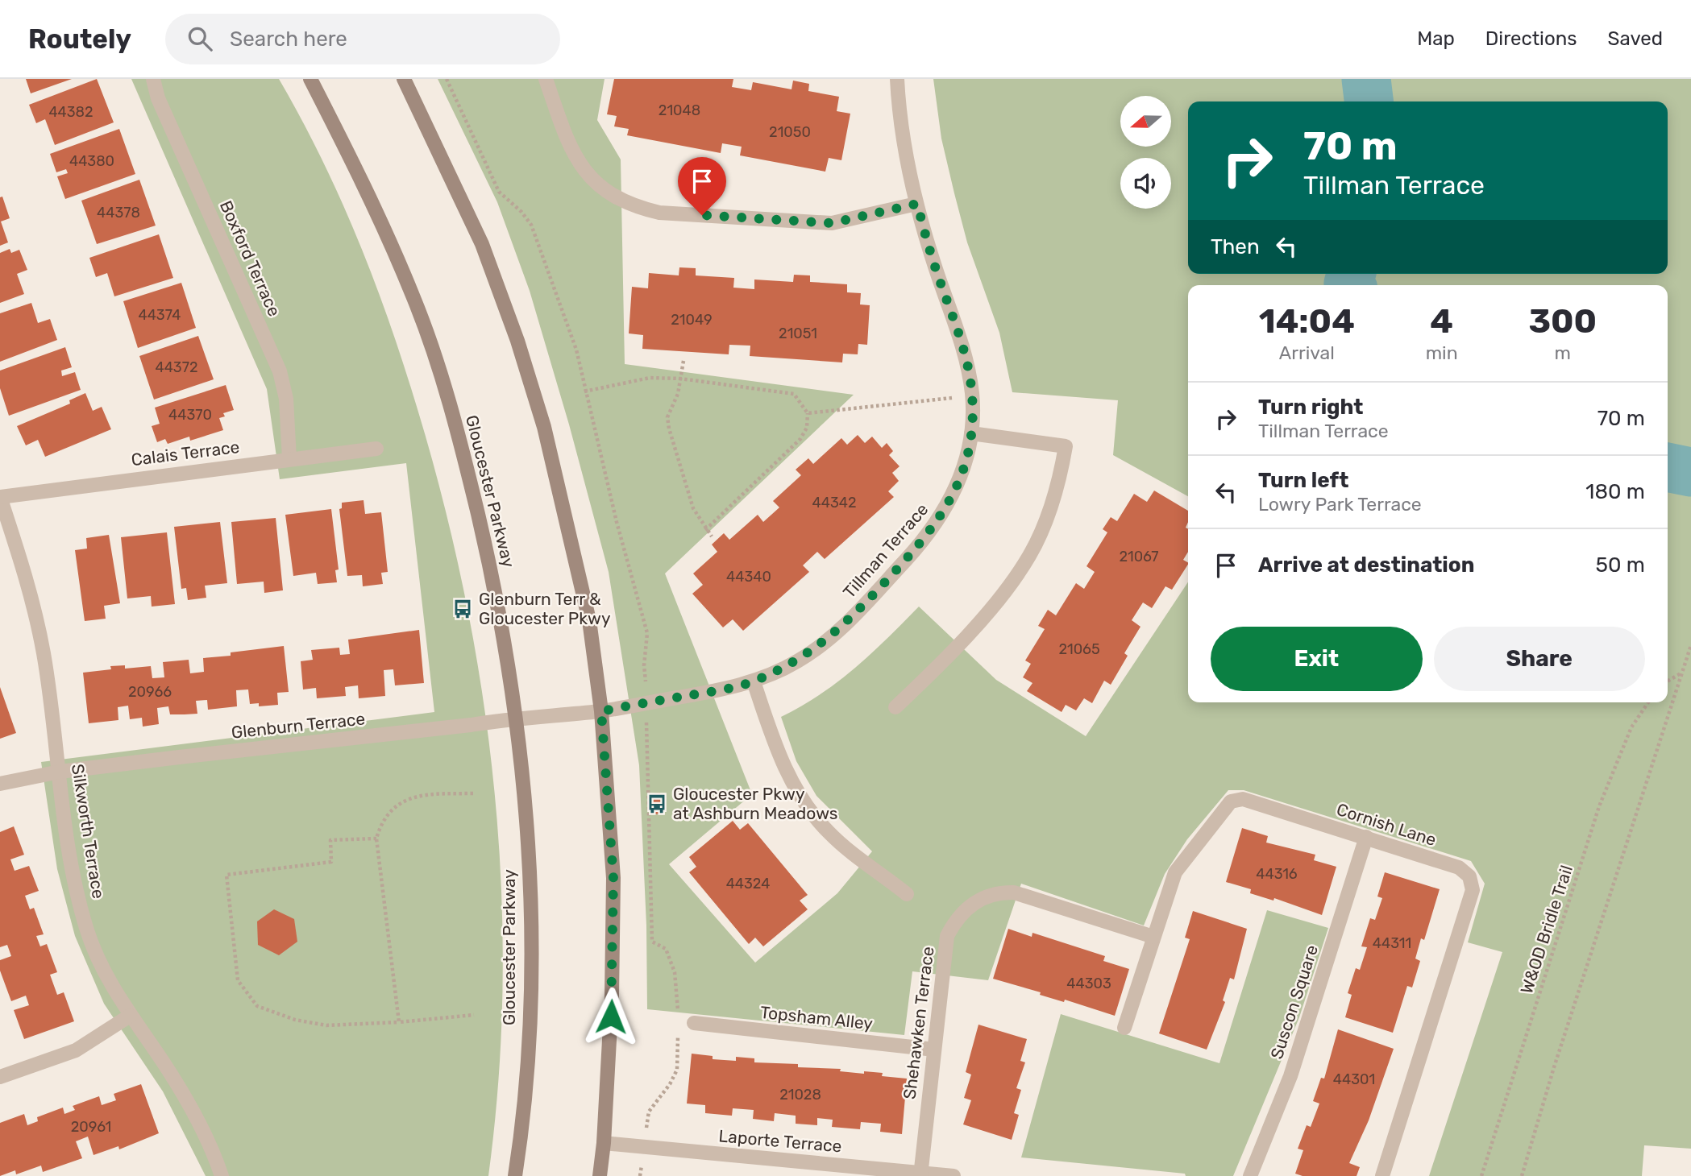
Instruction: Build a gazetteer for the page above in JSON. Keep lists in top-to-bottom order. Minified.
{"streets":{"main road":["Gloucester Parkway"],"street":["Boxford Terrace","Calais Terrace","Tillman Terrace","Glenburn Terrace","Cornish Lane","Silkworth Terrace","Suscon Square","Topsham Alley","Shehawken Terrace","Laporte Terrace"],"path":["W&OD Bridle Trail"]},"crossings":[["Boxford Terrace","Calais Terrace"],["Calais Terrace","Silkworth Terrace"],["Gloucester Parkway","Glenburn Terrace"],["Tillman Terrace","Glenburn Terrace"],["Glenburn Terrace","Silkworth Terrace"],["Cornish Lane","Suscon Square"],["Cornish Lane","Shehawken Terrace"],["Topsham Alley","Shehawken Terrace"],["Shehawken Terrace","Laporte Terrace"]],"places":{"bus stop":["Glenburn Terr & Gloucester Pkwy","Gloucester Pkwy at Ashburn Meadows"]},"house_numbers":["21048","44382","21050","44380","44378","44374","21049","21051","44372","44370","44342","21067","44340","21065","20966","44316","44324","44311","44303","44301","21028","20961"],"north":"left","page":{"header":"Routely","search":"Search here","nav":["Map","Directions","Saved"],"turn":["70 m","Tillman Terrace"],"then":"Then","eta":["14:04","Arrival","4","min","300","m"],"list":[{"name":"Turn right","note":"Tillman Terrace","value":"70 m"},{"name":"Turn left","note":"Lowry Park Terrace","value":"180 m"},{"name":"Arrive at destination","value":"50 m"}],"buttons":["Exit","Share"]}}
